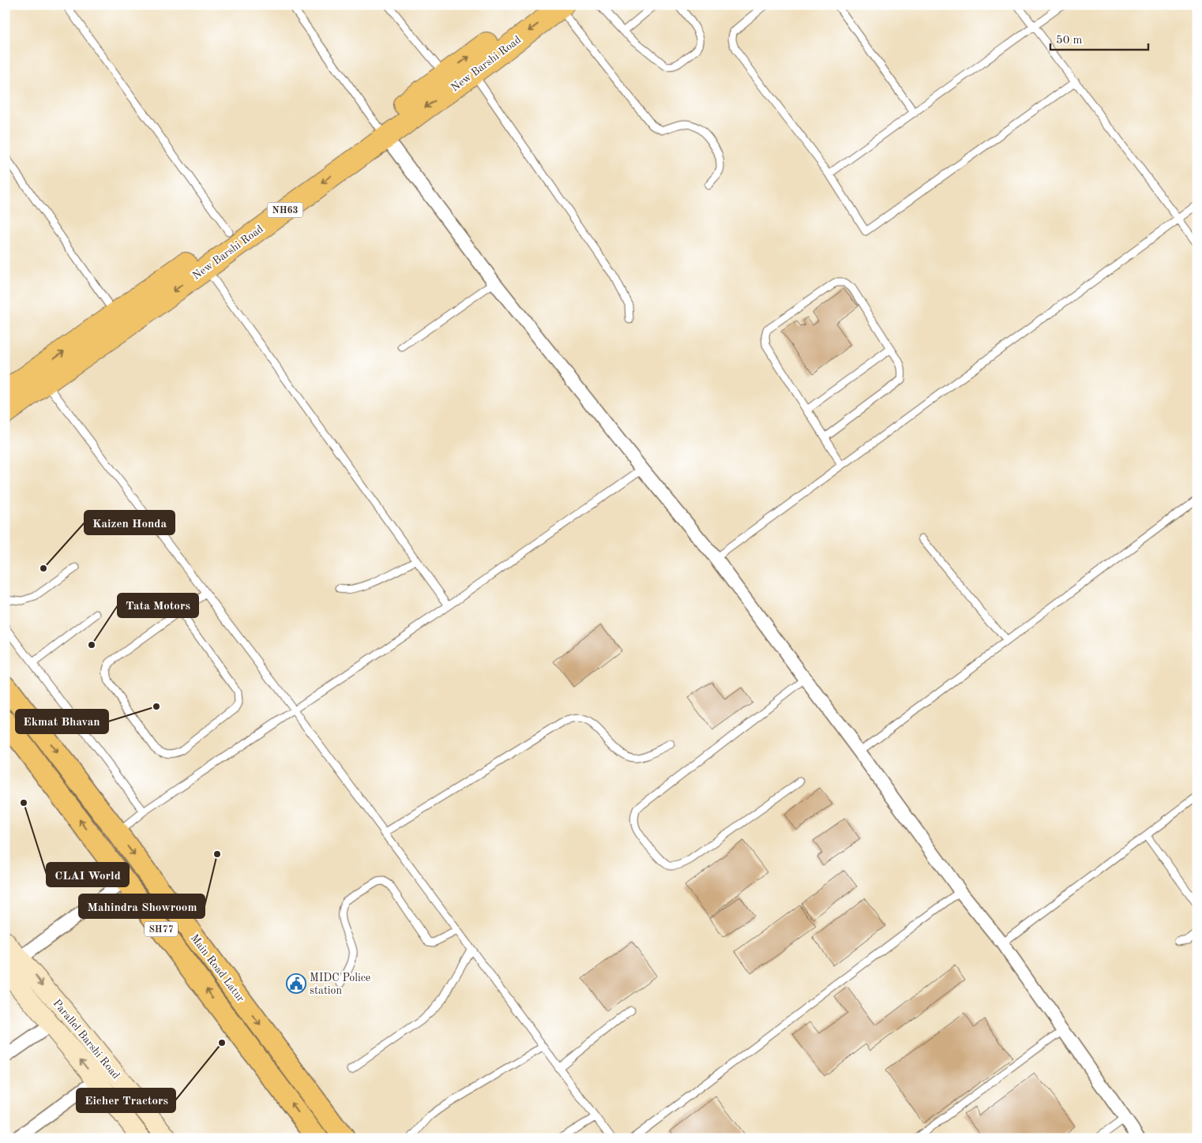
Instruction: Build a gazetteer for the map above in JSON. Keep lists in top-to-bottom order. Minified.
{"streets":{"highway":["New Barshi Road","NH63"],"main road":["SH77","Main Road Latur"],"street":["Parallel Barshi Road"]},"places":{"other":["Kaizen Honda","Tata Motors","Ekmat Bhavan","CLAI World","Mahindra Showroom","Eicher Tractors"],"public building":["MIDC Police station"]},"scale_bar":"50 m"}
